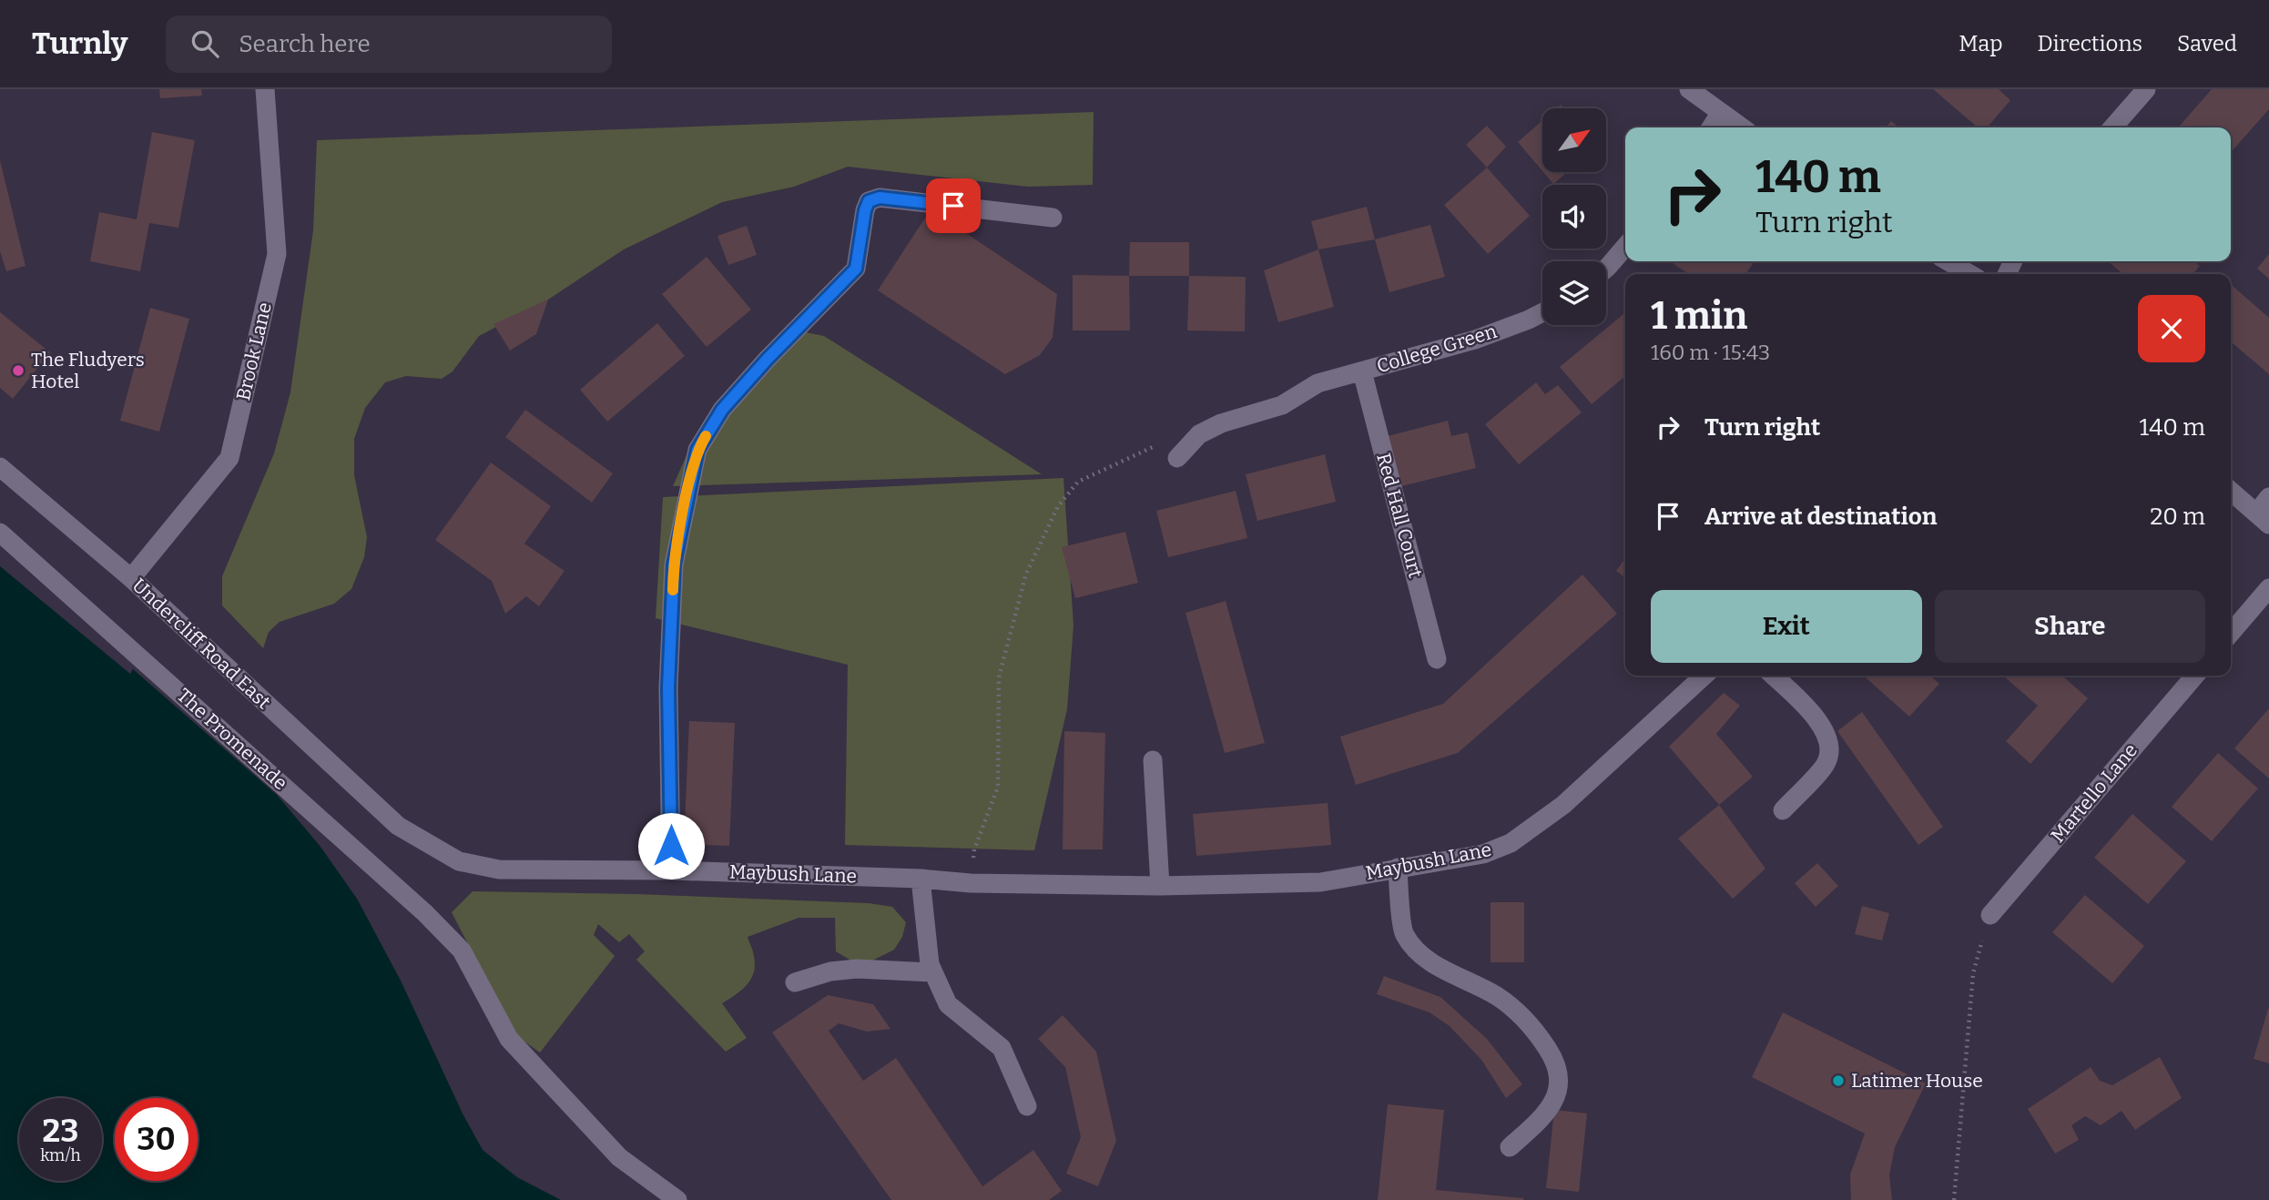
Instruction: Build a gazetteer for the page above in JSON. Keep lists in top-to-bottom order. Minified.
{"streets":{"street":["College Green","Brook Lane","Red Hall Court","Undercliff Road East","The Promenade","Martello Lane","Maybush Lane"]},"crossings":[["College Green","Red Hall Court"],["Brook Lane","Undercliff Road East"],["Undercliff Road East","Maybush Lane"]],"places":["The Fludyers Hotel","Latimer House"],"north":"top right","page":{"header":"Turnly","search":"Search here","nav":["Map","Directions","Saved"],"turn":["140 m","Turn right"],"heading":["1 min","160 m · 15:43"],"list":[{"name":"Turn right","value":"140 m"},{"name":"Arrive at destination","value":"20 m"}],"buttons":["Exit","Share"],"speed":"23 km/h","limit":"30"}}
